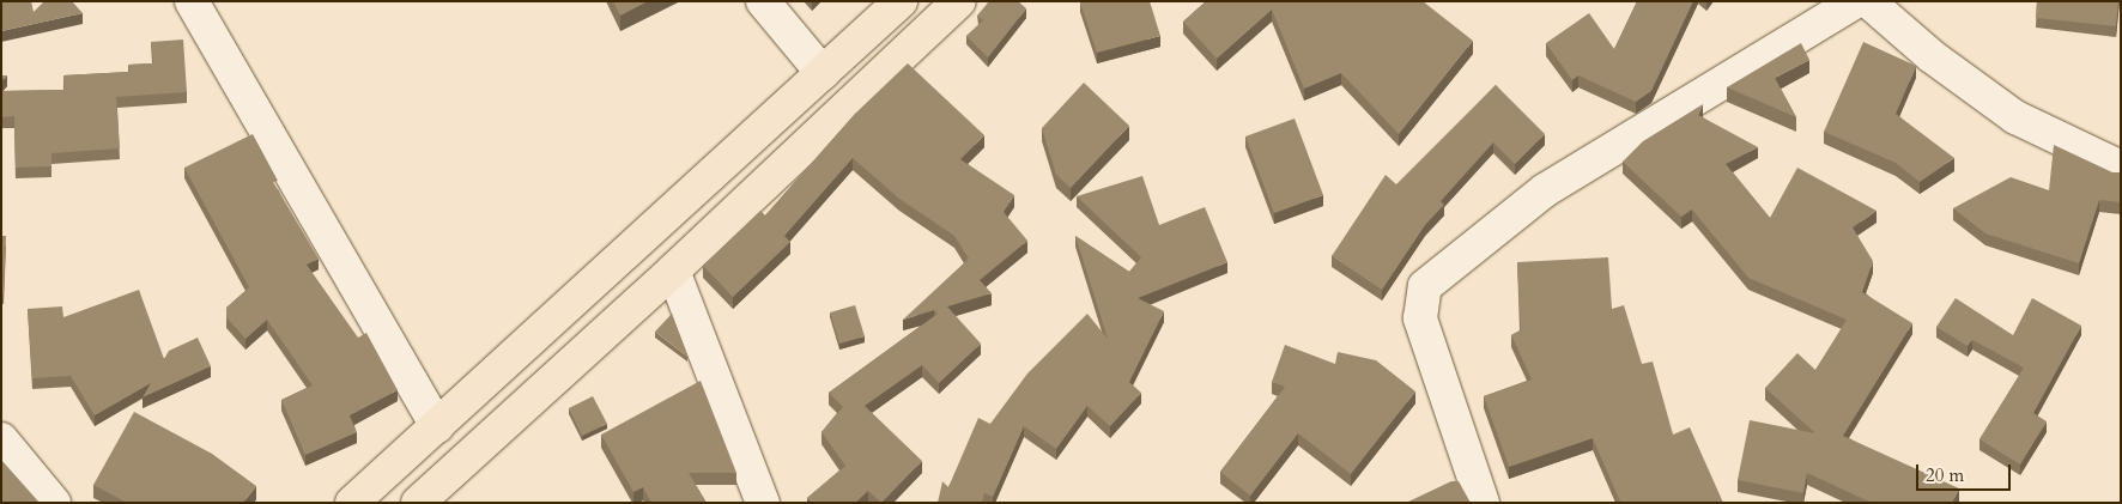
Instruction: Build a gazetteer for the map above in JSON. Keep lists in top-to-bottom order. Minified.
{"scale_bar":"20 m"}
